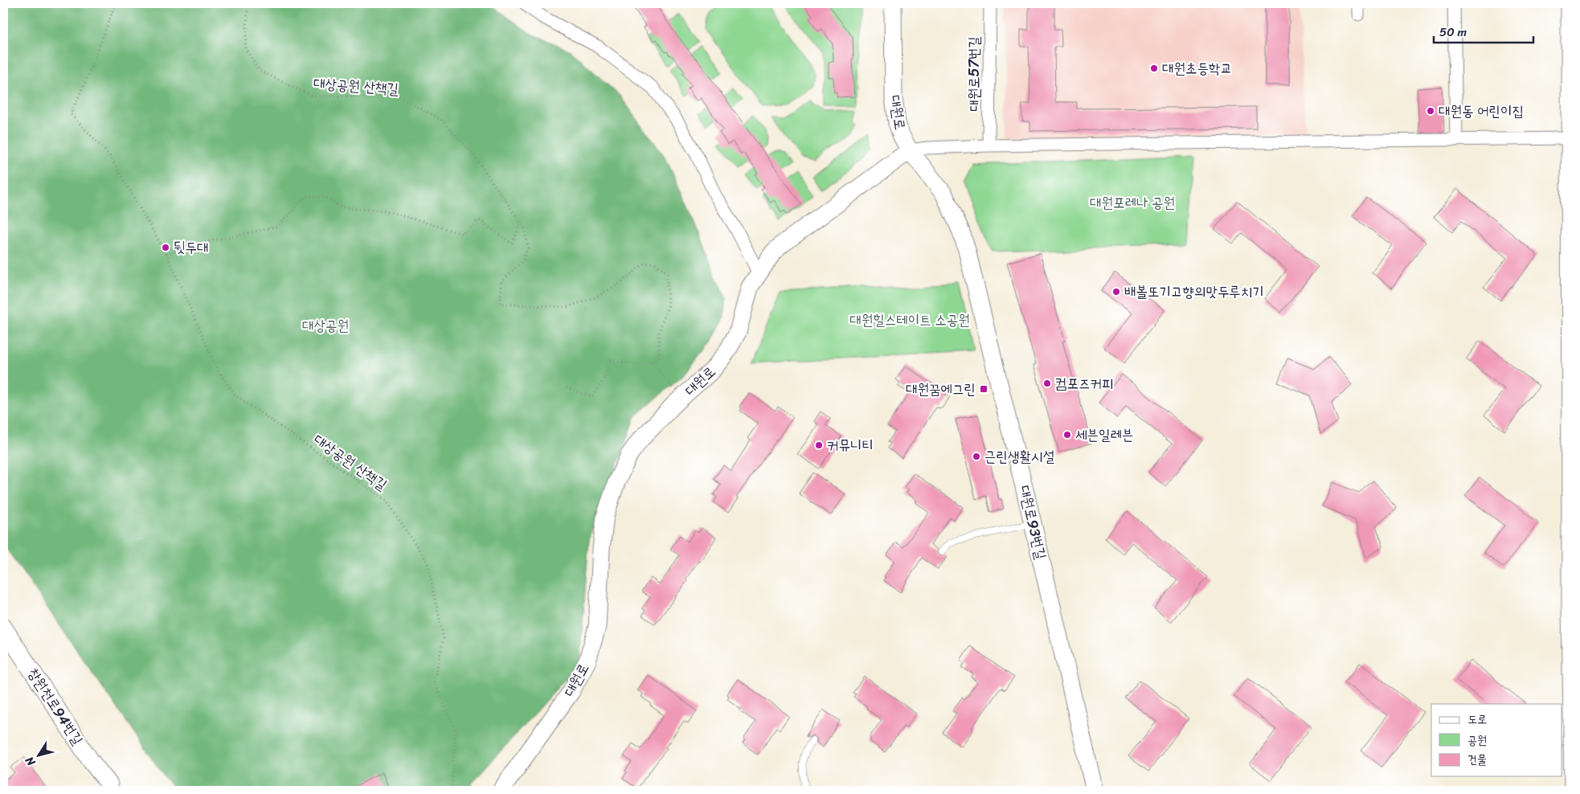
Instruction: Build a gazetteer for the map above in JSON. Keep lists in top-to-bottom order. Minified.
{"streets":{"street":["대원로57번길","대원로","대원로93번길","창원천로94번길"],"path":["대상공원 산책길"]},"crossings":[["대원로","대원로93번길"]],"parks":["대원포레나 공원","대원힐스테이트 소공원","대상공원"],"places":{"other":["대원초등학교","대원동 어린이집","뒷두대","배볼또기고향의맛두루치기","컴포즈커피","세븐일레븐","커뮤니티","근린생활시설"],"transit":["대원꿈에그린"]},"legend":["도로","공원","건물"],"scale_bar":"50 m","north":"bottom left"}
